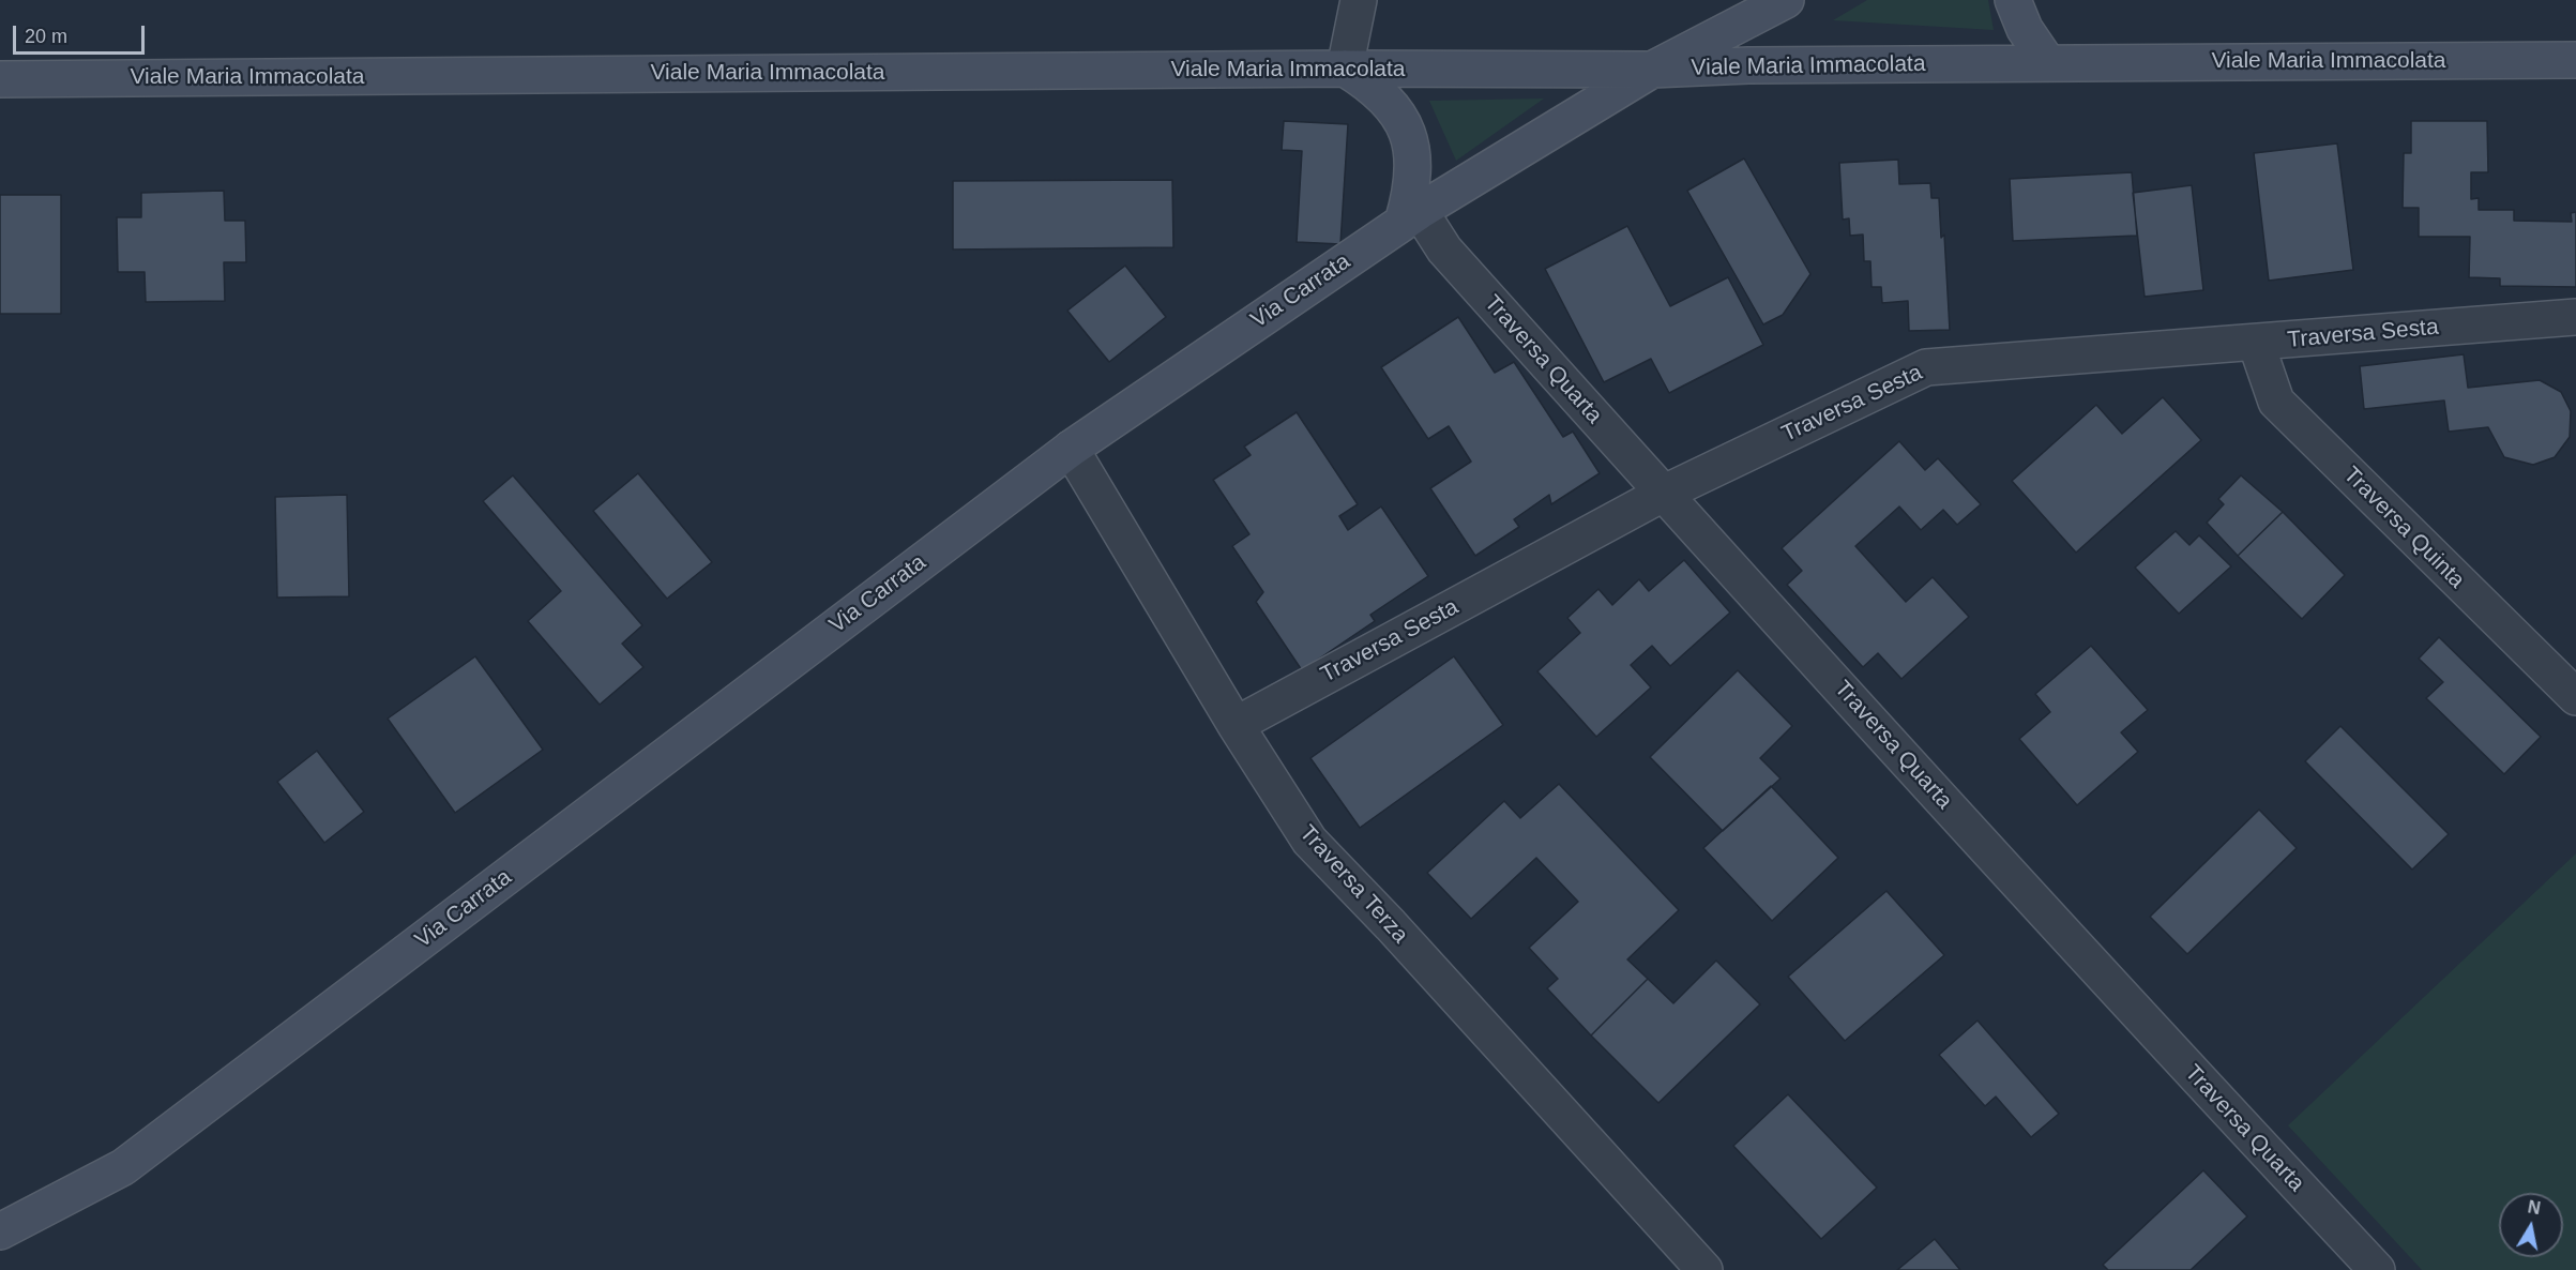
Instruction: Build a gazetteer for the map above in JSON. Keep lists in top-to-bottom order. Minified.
{"streets":{"street":["Viale Maria Immacolata","Via Carrata","Traversa Sesta","Traversa Quarta","Traversa Quinta","Traversa Terza"]},"crossings":[["Viale Maria Immacolata","Via Carrata"],["Via Carrata","Traversa Quarta"],["Via Carrata","Traversa Terza"],["Traversa Sesta","Traversa Quarta"],["Traversa Sesta","Traversa Quinta"],["Traversa Sesta","Traversa Terza"]],"scale_bar":"20 m","north":"top"}
